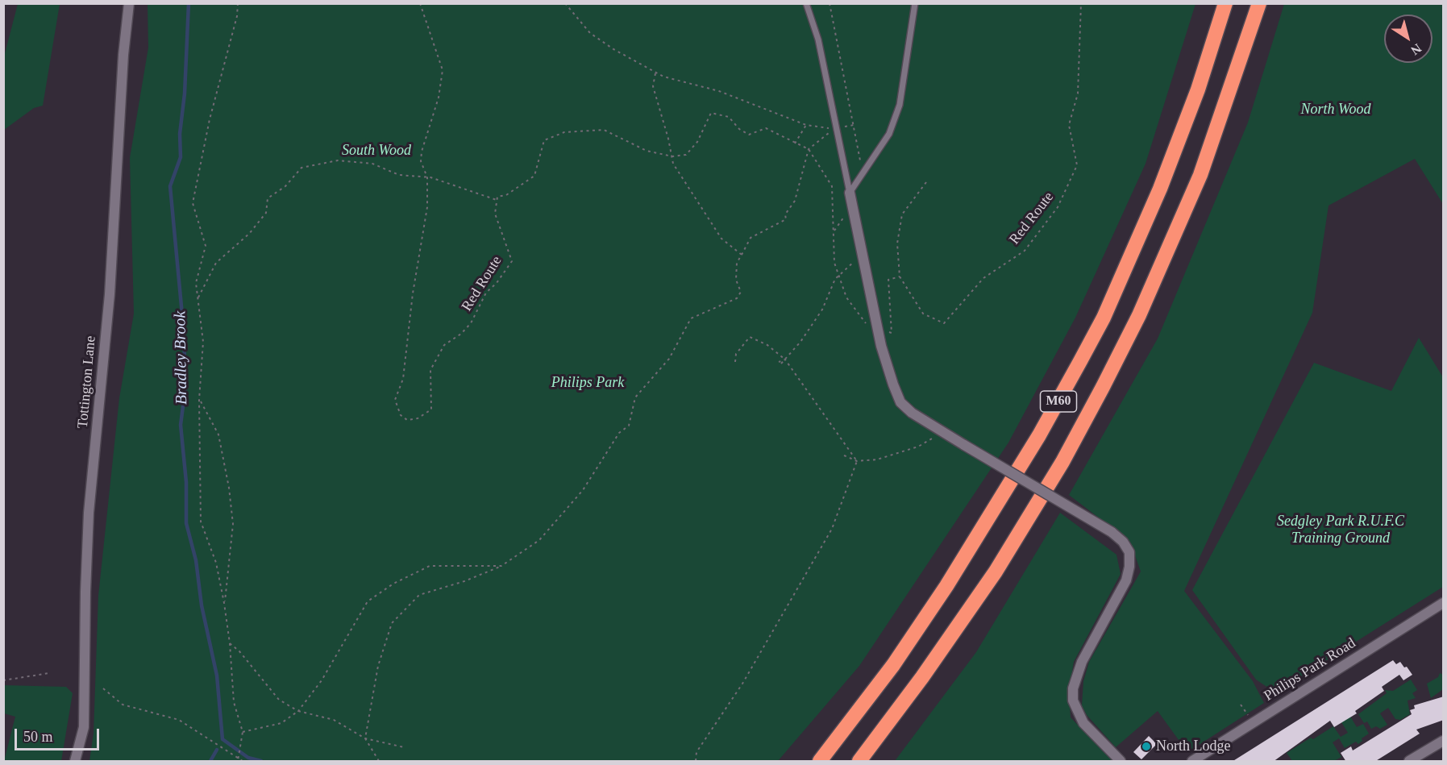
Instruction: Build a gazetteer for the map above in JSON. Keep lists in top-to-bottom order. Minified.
{"streets":{"highway":["M60"],"street":["Tottington Lane","Philips Park Road"],"path":["Red Route"]},"water":["Bradley Brook"],"parks":["North Wood","South Wood","Philips Park","Sedgley Park R.U.F.C Training Ground"],"places":["North Lodge"],"scale_bar":"50 m","north":"bottom right"}
